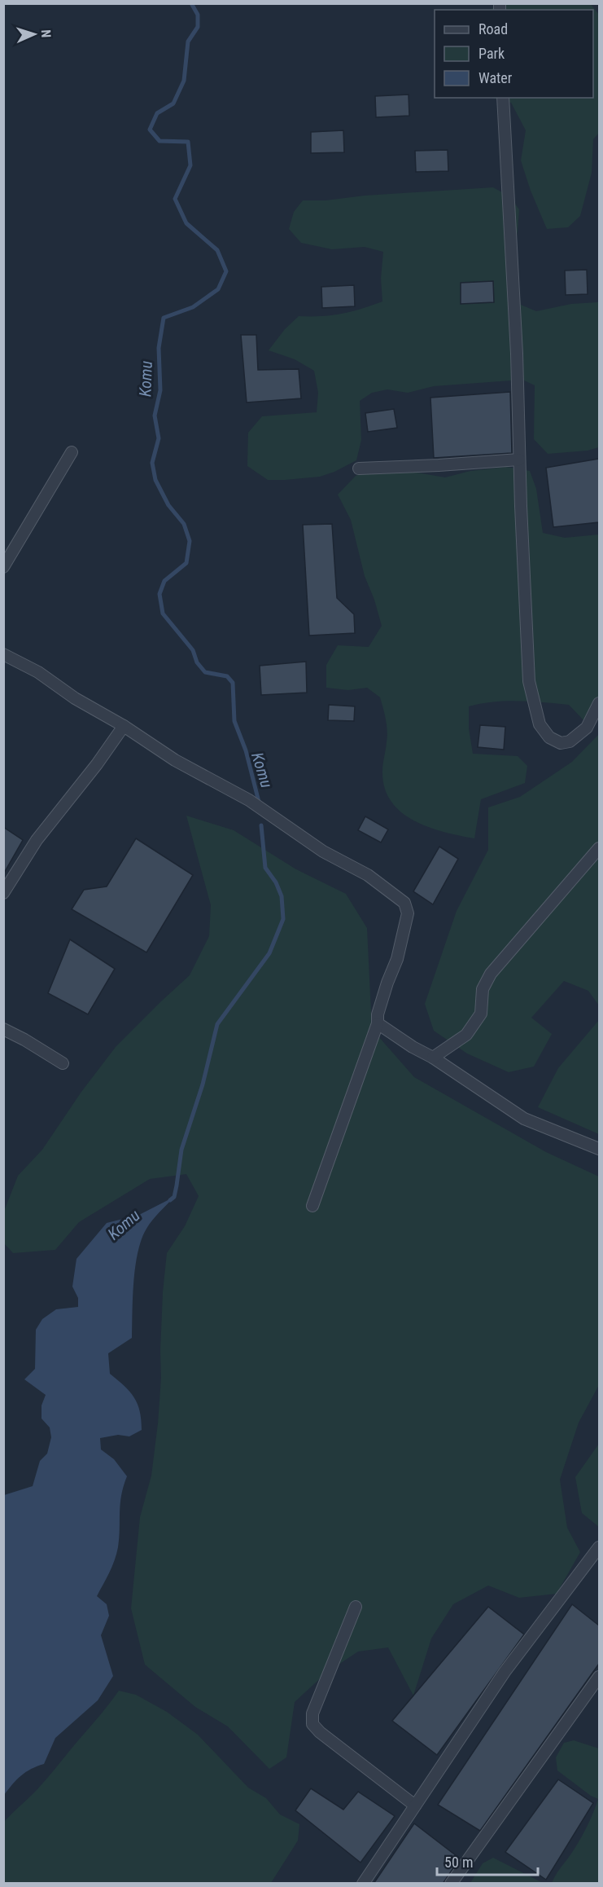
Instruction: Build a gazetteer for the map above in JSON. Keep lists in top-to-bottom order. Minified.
{"water":["Komu"],"legend":["Road","Park","Water"],"scale_bar":"50 m","north":"right"}
